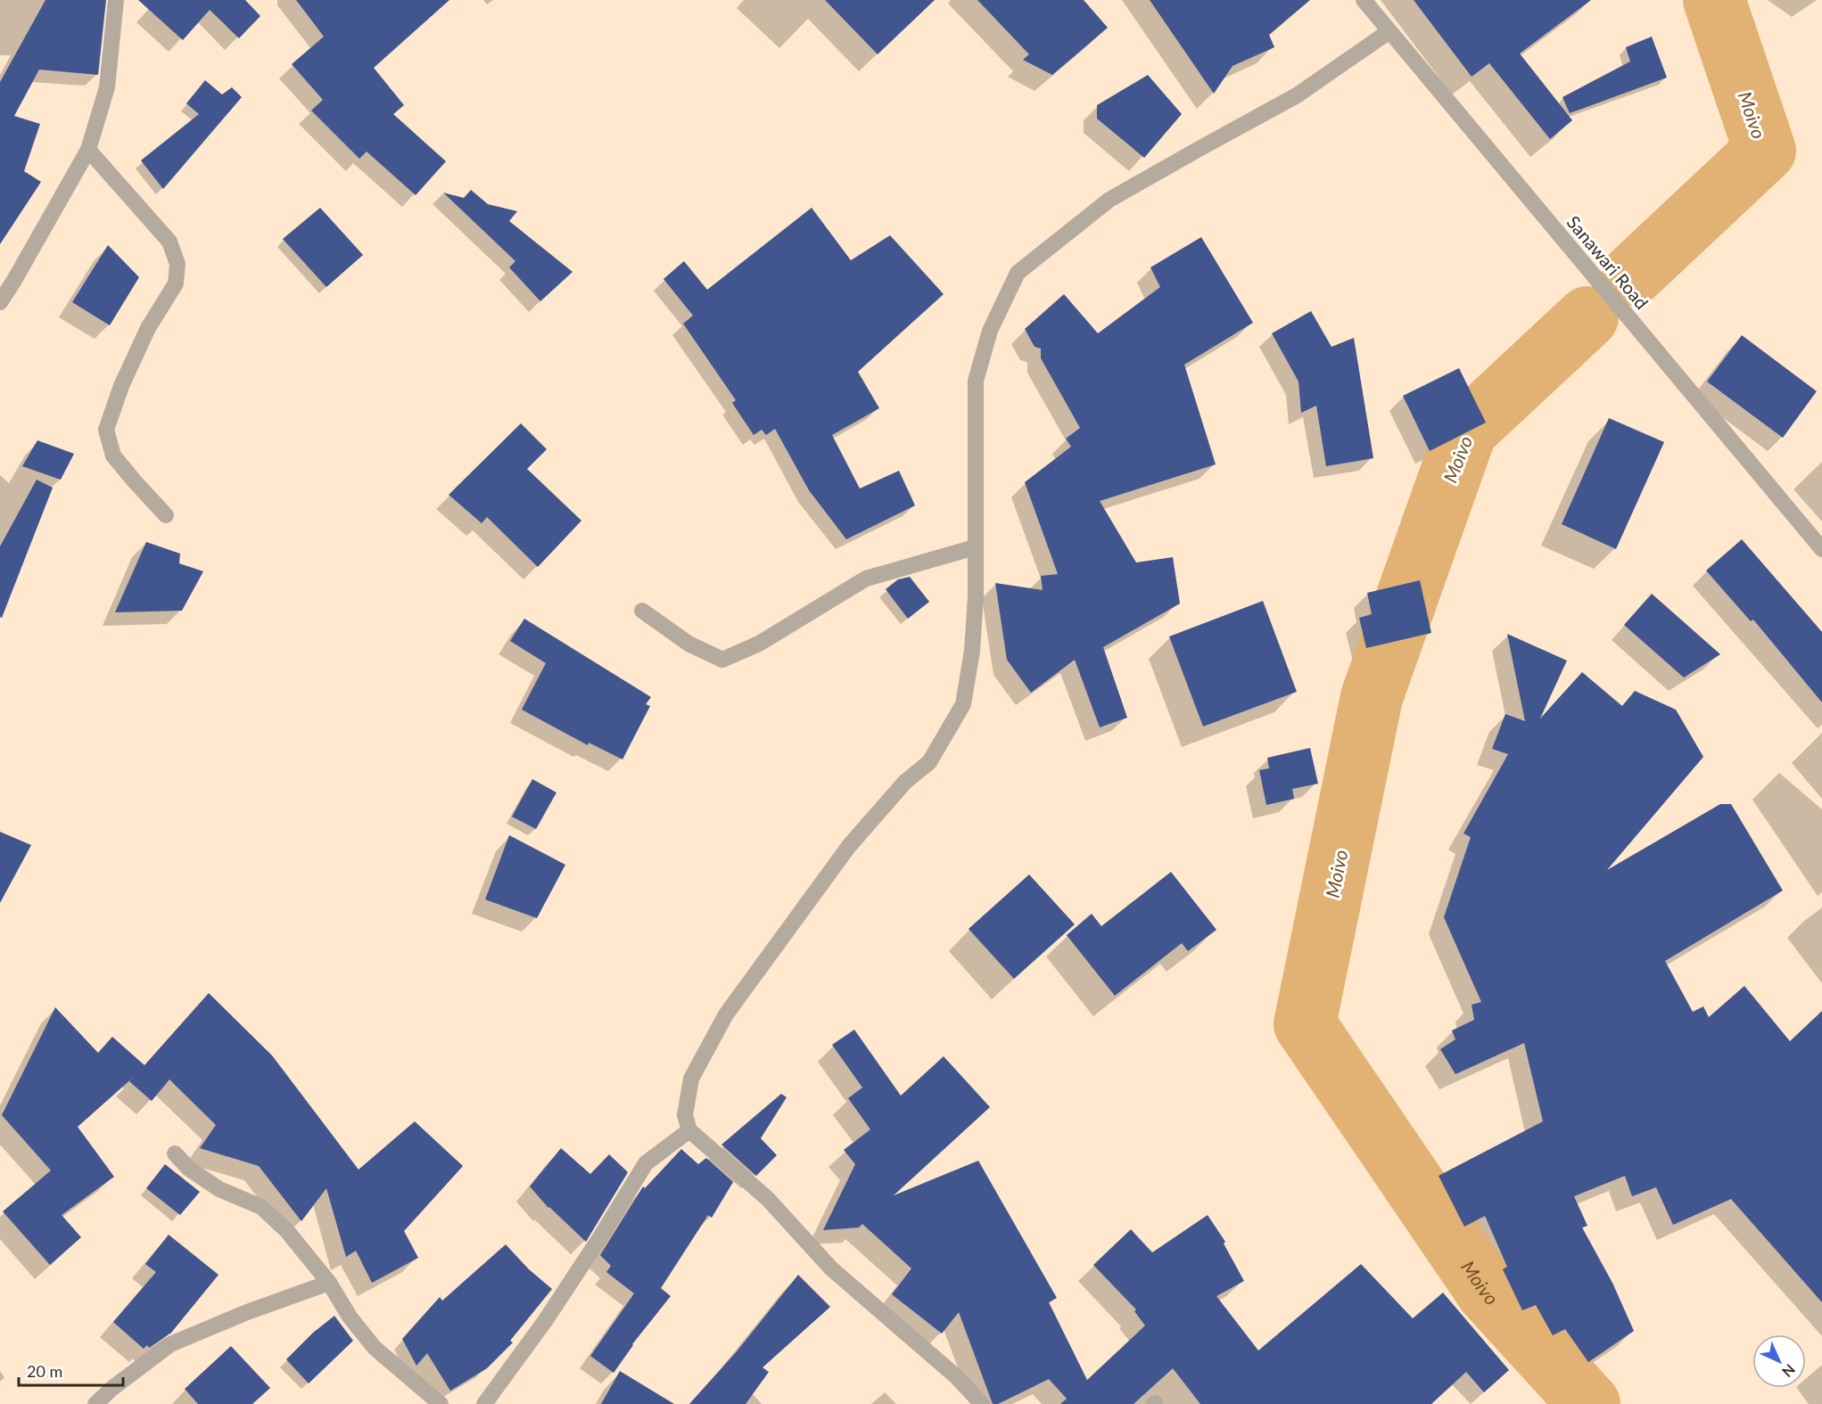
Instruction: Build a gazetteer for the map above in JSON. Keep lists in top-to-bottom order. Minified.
{"streets":{"street":["Sanawari Road"]},"water":["Moivo"],"scale_bar":"20 m","north":"bottom right"}
